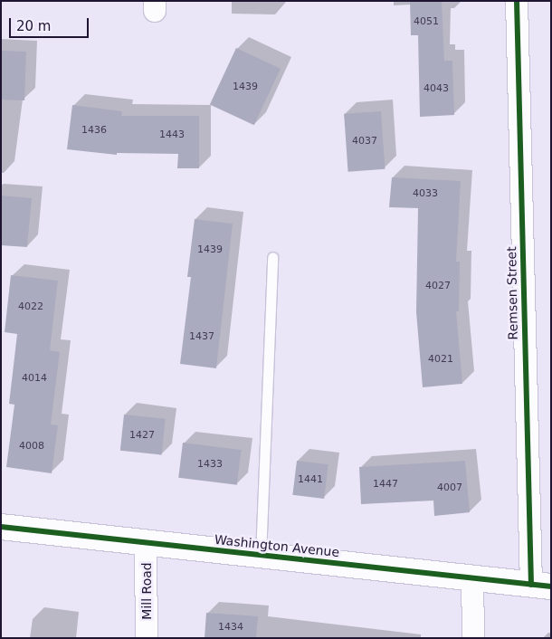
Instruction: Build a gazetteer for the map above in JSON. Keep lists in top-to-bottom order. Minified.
{"streets":{"street":["Remsen Street","Washington Avenue","Mill Road"]},"crossings":[["Remsen Street","Washington Avenue"],["Washington Avenue","Mill Road"]],"house_numbers":["4051","1439","4043","1436","1443","4037","4033","1439","4027","4022","1437","4021","4014","1427","4008","1433","1441","1447","4007","1434"],"scale_bar":"20 m"}
